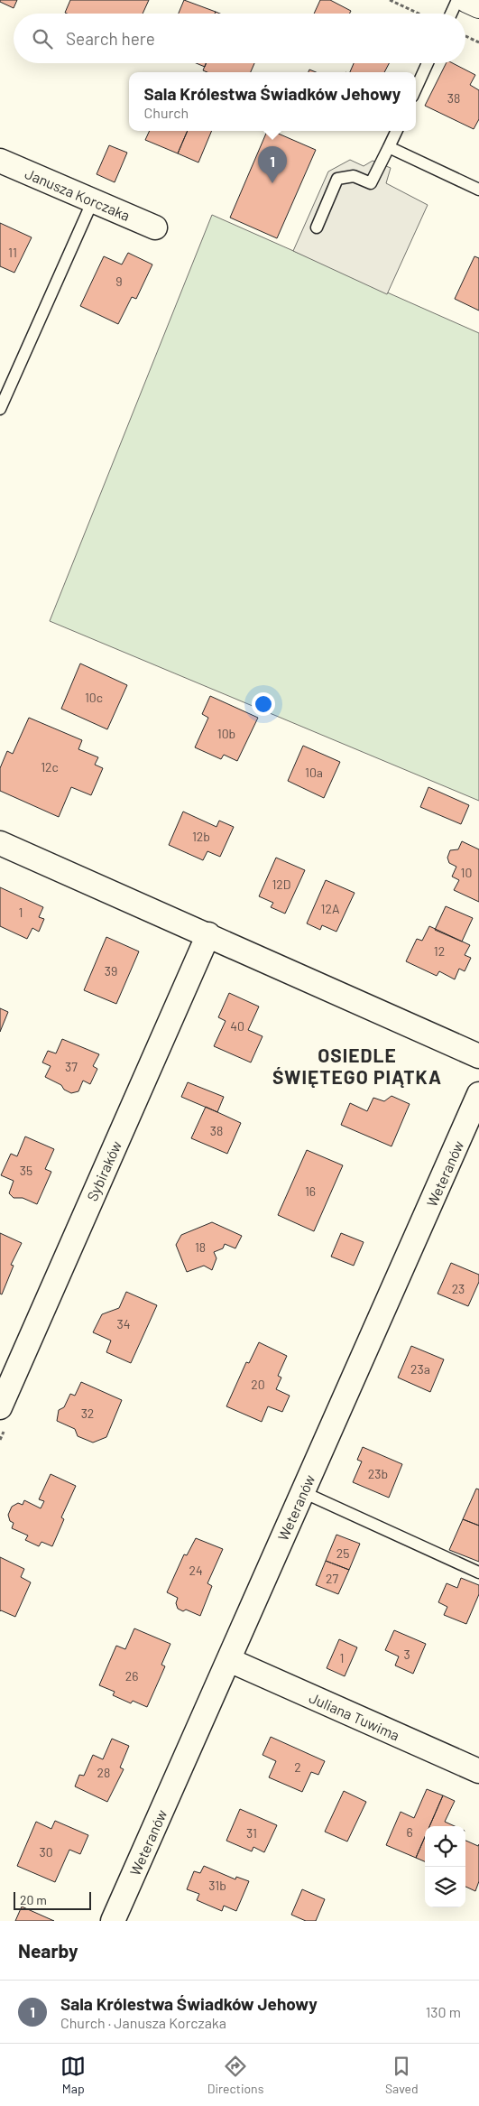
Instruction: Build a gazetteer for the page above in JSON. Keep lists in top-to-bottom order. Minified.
{"streets":{"street":["Janusza Korczaka","Sybiraków","Weteranów","Juliana Tuwima"]},"crossings":[["Weteranów","Juliana Tuwima"]],"districts":["OSIEDLE ŚWIĘTEGO PIĄTKA"],"house_numbers":["38","11","9","10c","10b","12c","10a","12b","10","12D","12A","1","12","39","40","37","38","35","16","18","23","34","23a","20","32","23b","25","24","27","3","1","26","2","28","6","31","30","31b"],"scale_bar":"20 m","page":{"search":"Search here","popup":["Sala Królestwa Świadków Jehowy","Church"],"pins":"1","scale":"20 m","heading":"Nearby","list":[{"mark":"1","name":"Sala Królestwa Świadków Jehowy","note":"Church · Janusza Korczaka","value":"130 m"}],"nav":["Map","Directions","Saved"]}}
